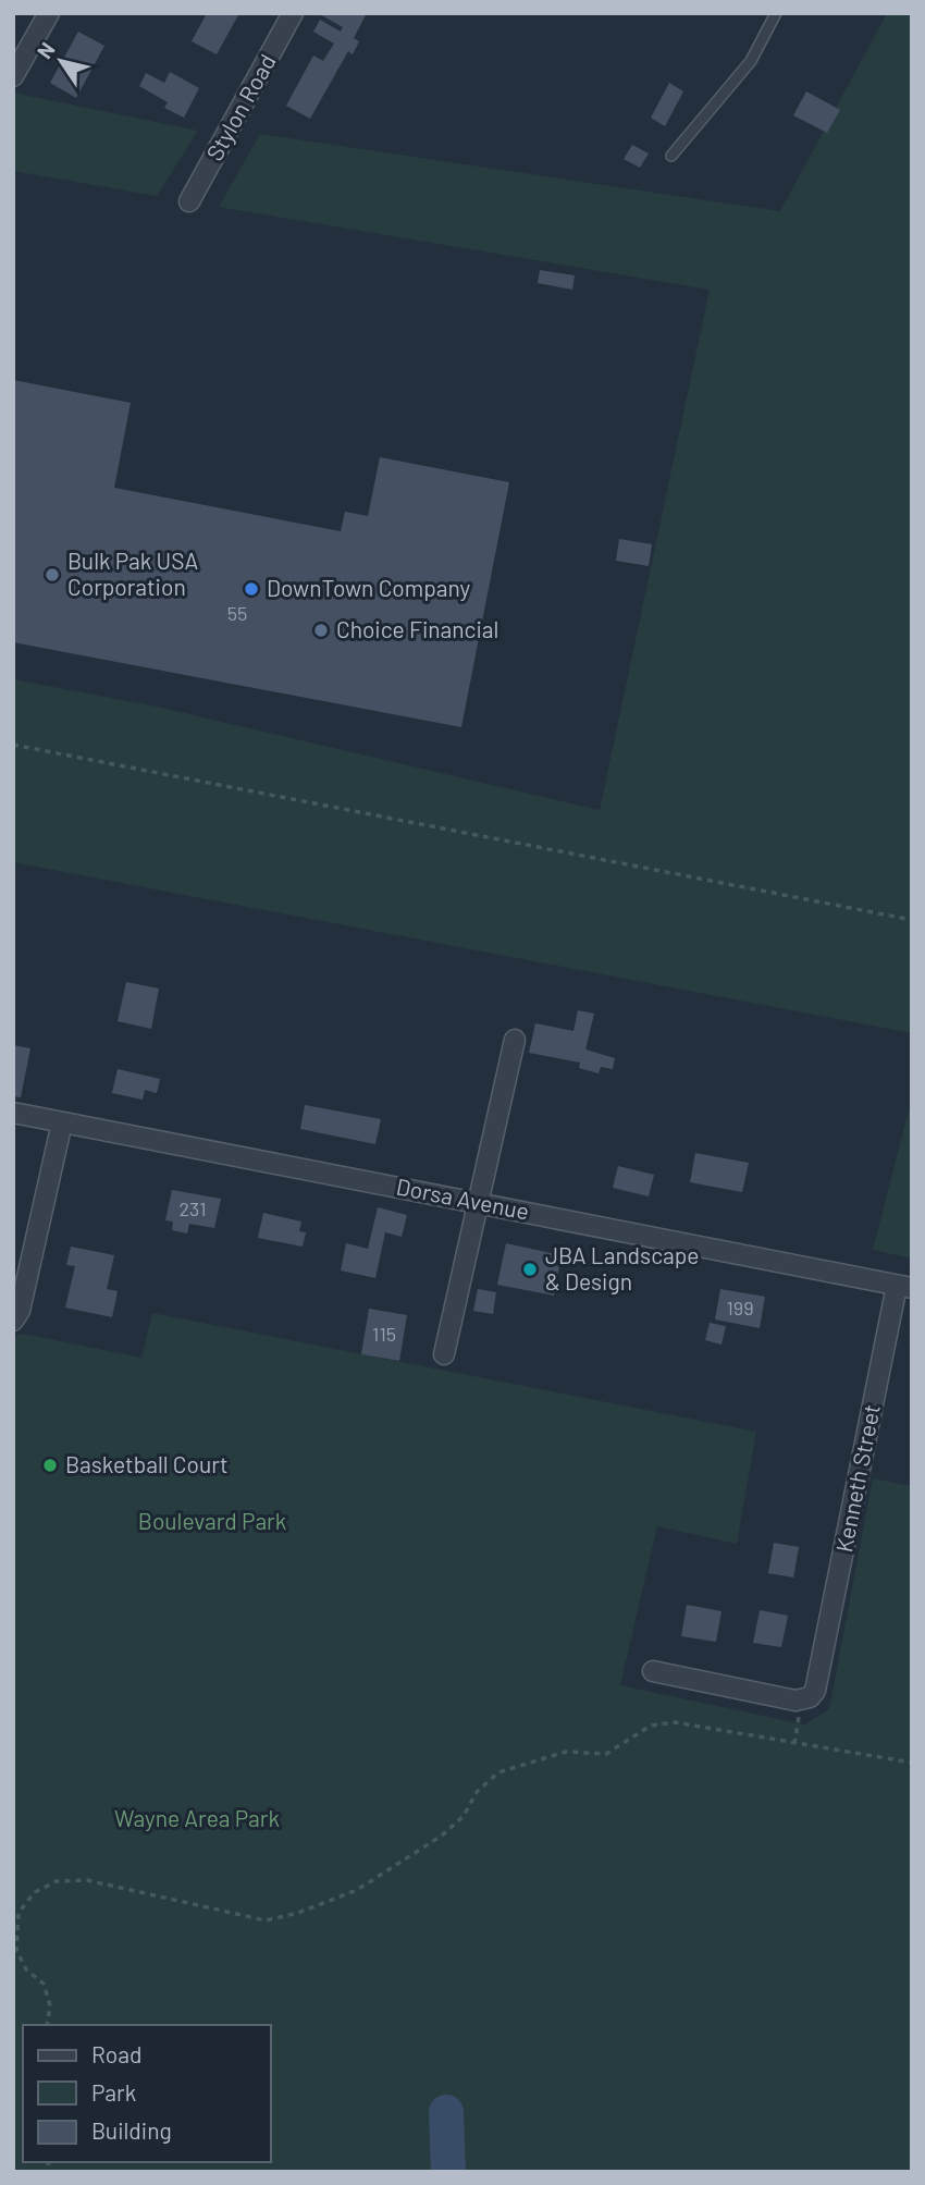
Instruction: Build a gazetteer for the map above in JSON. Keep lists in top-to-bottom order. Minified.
{"streets":{"street":["Stylon Road","Dorsa Avenue","Kenneth Street"]},"crossings":[["Dorsa Avenue","Kenneth Street"]],"parks":["Boulevard Park","Wayne Area Park"],"places":["Bulk Pak USA Corporation","DownTown Company","Choice Financial","JBA Landscape & Design","Basketball Court"],"house_numbers":["55","231","199","115"],"legend":["Road","Park","Building"],"north":"top left"}
